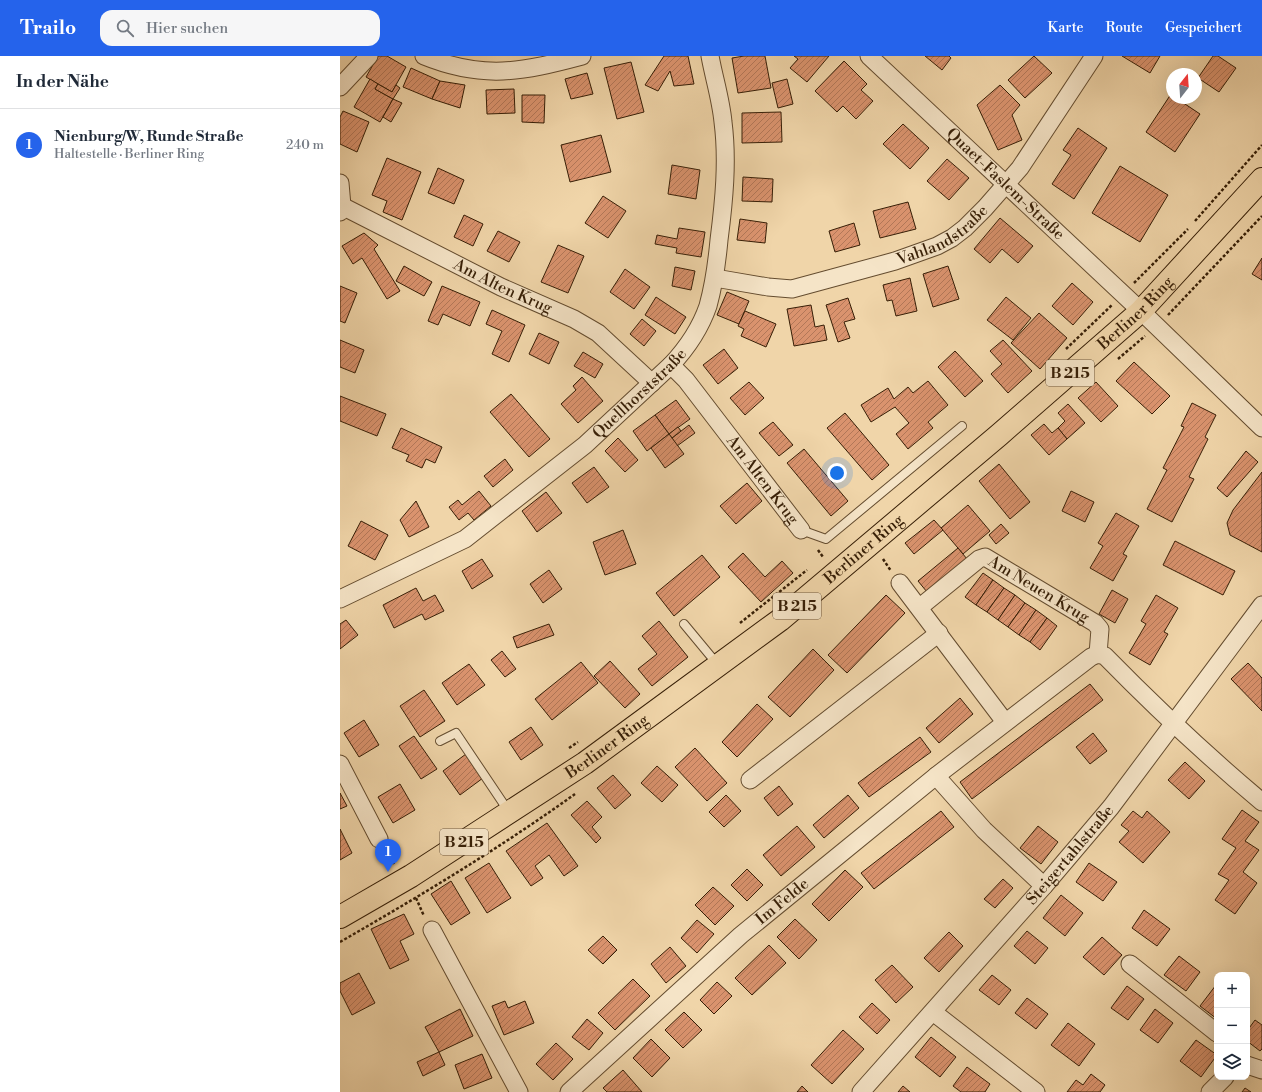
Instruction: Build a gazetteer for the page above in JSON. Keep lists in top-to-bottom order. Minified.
{"streets":{"main road":["Berliner Ring","B 215"],"street":["Quaet-Faslem-Straße","Vahlandstraße","Am Alten Krug","Quellhorststraße","Am Neuen Krug","Steigertahlstraße","Im Felde"]},"crossings":[["Quaet-Faslem-Straße","Vahlandstraße"],["Quaet-Faslem-Straße","Berliner Ring"],["Vahlandstraße","Quellhorststraße"],["Am Alten Krug","Quellhorststraße"]],"north":"top","page":{"header":"Trailo","search":"Hier suchen","nav":["Karte","Route","Gespeichert"],"heading":"In der Nähe","list":[{"mark":"1","name":"Nienburg/W, Runde Straße","note":"Haltestelle · Berliner Ring","value":"240 m"}],"pins":"1","map_buttons":["+","−"]}}
